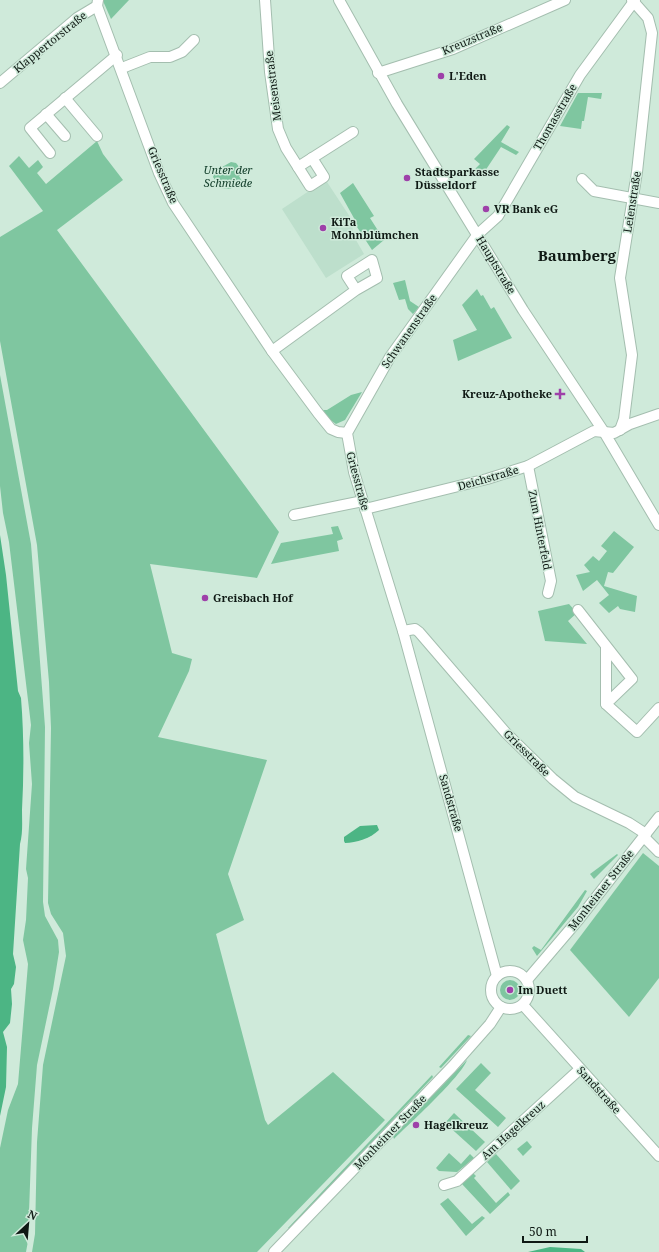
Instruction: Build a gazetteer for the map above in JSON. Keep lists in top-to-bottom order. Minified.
{"streets":{"street":["Kreuzstraße","Klappertorstraße","Meisenstraße","Thomasstraße","Griesstraße","Leienstraße","Hauptstraße","Schwanenstraße","Deichstraße","Zum Hinterfeld","Sandstraße","Monheimer Straße","Am Hagelkreuz"]},"crossings":[["Kreuzstraße","Hauptstraße"],["Klappertorstraße","Griesstraße"],["Thomasstraße","Leienstraße"],["Thomasstraße","Hauptstraße"],["Thomasstraße","Schwanenstraße"],["Griesstraße","Schwanenstraße"],["Griesstraße","Deichstraße"],["Griesstraße","Sandstraße"],["Griesstraße","Monheimer Straße"],["Leienstraße","Deichstraße"],["Hauptstraße","Schwanenstraße"],["Hauptstraße","Deichstraße"],["Deichstraße","Zum Hinterfeld"],["Sandstraße","Monheimer Straße"],["Sandstraße","Am Hagelkreuz"]],"districts":["Baumberg"],"parks":["Unter der Schmiede"],"places":{"other":["L'Eden","Stadtsparkasse Düsseldorf","VR Bank eG","KiTa Mohnblümchen","Greisbach Hof","Im Duett","Hagelkreuz"],"health":["Kreuz-Apotheke"]},"scale_bar":"50 m","north":"top right"}
